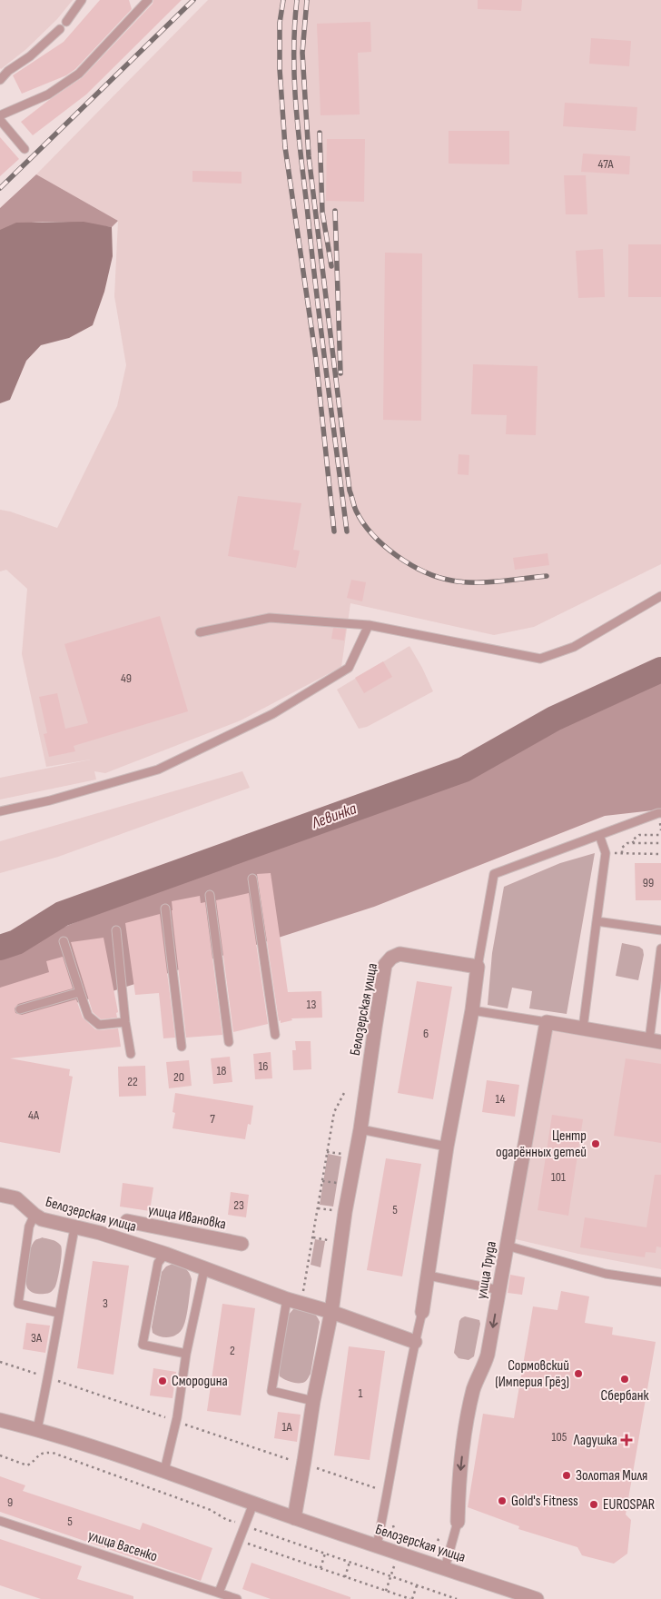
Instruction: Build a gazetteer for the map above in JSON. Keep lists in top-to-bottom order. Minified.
{"streets":{"street":["Белозерская улица","улица Ивановка","улица Труда"],"lane":["улица Васенко"]},"one_way":["улица Труда"],"water":["Левинка"],"places":{"other":["Центр одарённых детей","Сормовский (Империя Грёз)","Сбербанк","Смородина","Золотая Миля","Gold's Fitness","EUROSPAR"],"health":["Ладушка"]},"house_numbers":["47А","49","99","13","6","16","18","20","22","14","4А","7","101","23","5","3","3А","2","1","1А","105","9","5"]}
